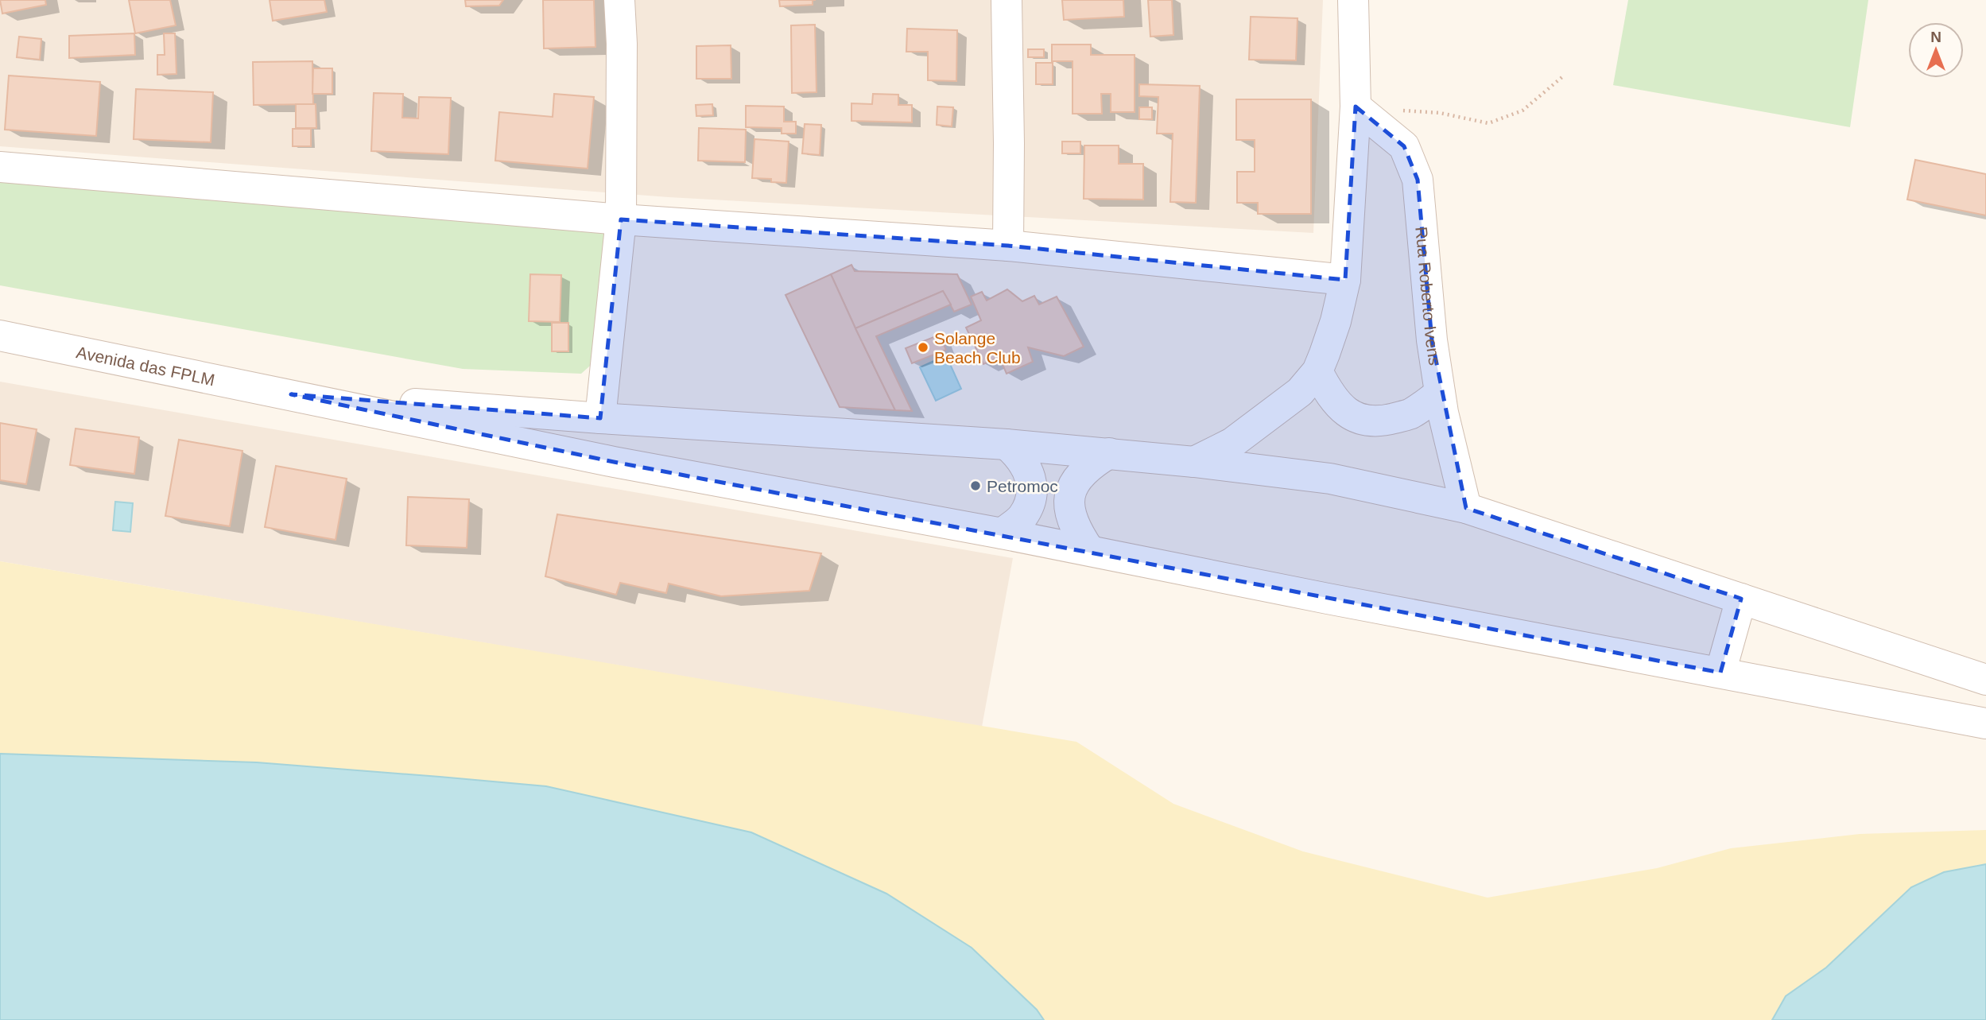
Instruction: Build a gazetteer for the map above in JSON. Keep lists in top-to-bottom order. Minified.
{"streets":{"street":["Rua Roberto Ivens","Avenida das FPLM"]},"places":["Solange Beach Club","Petromoc"],"north":"top"}
